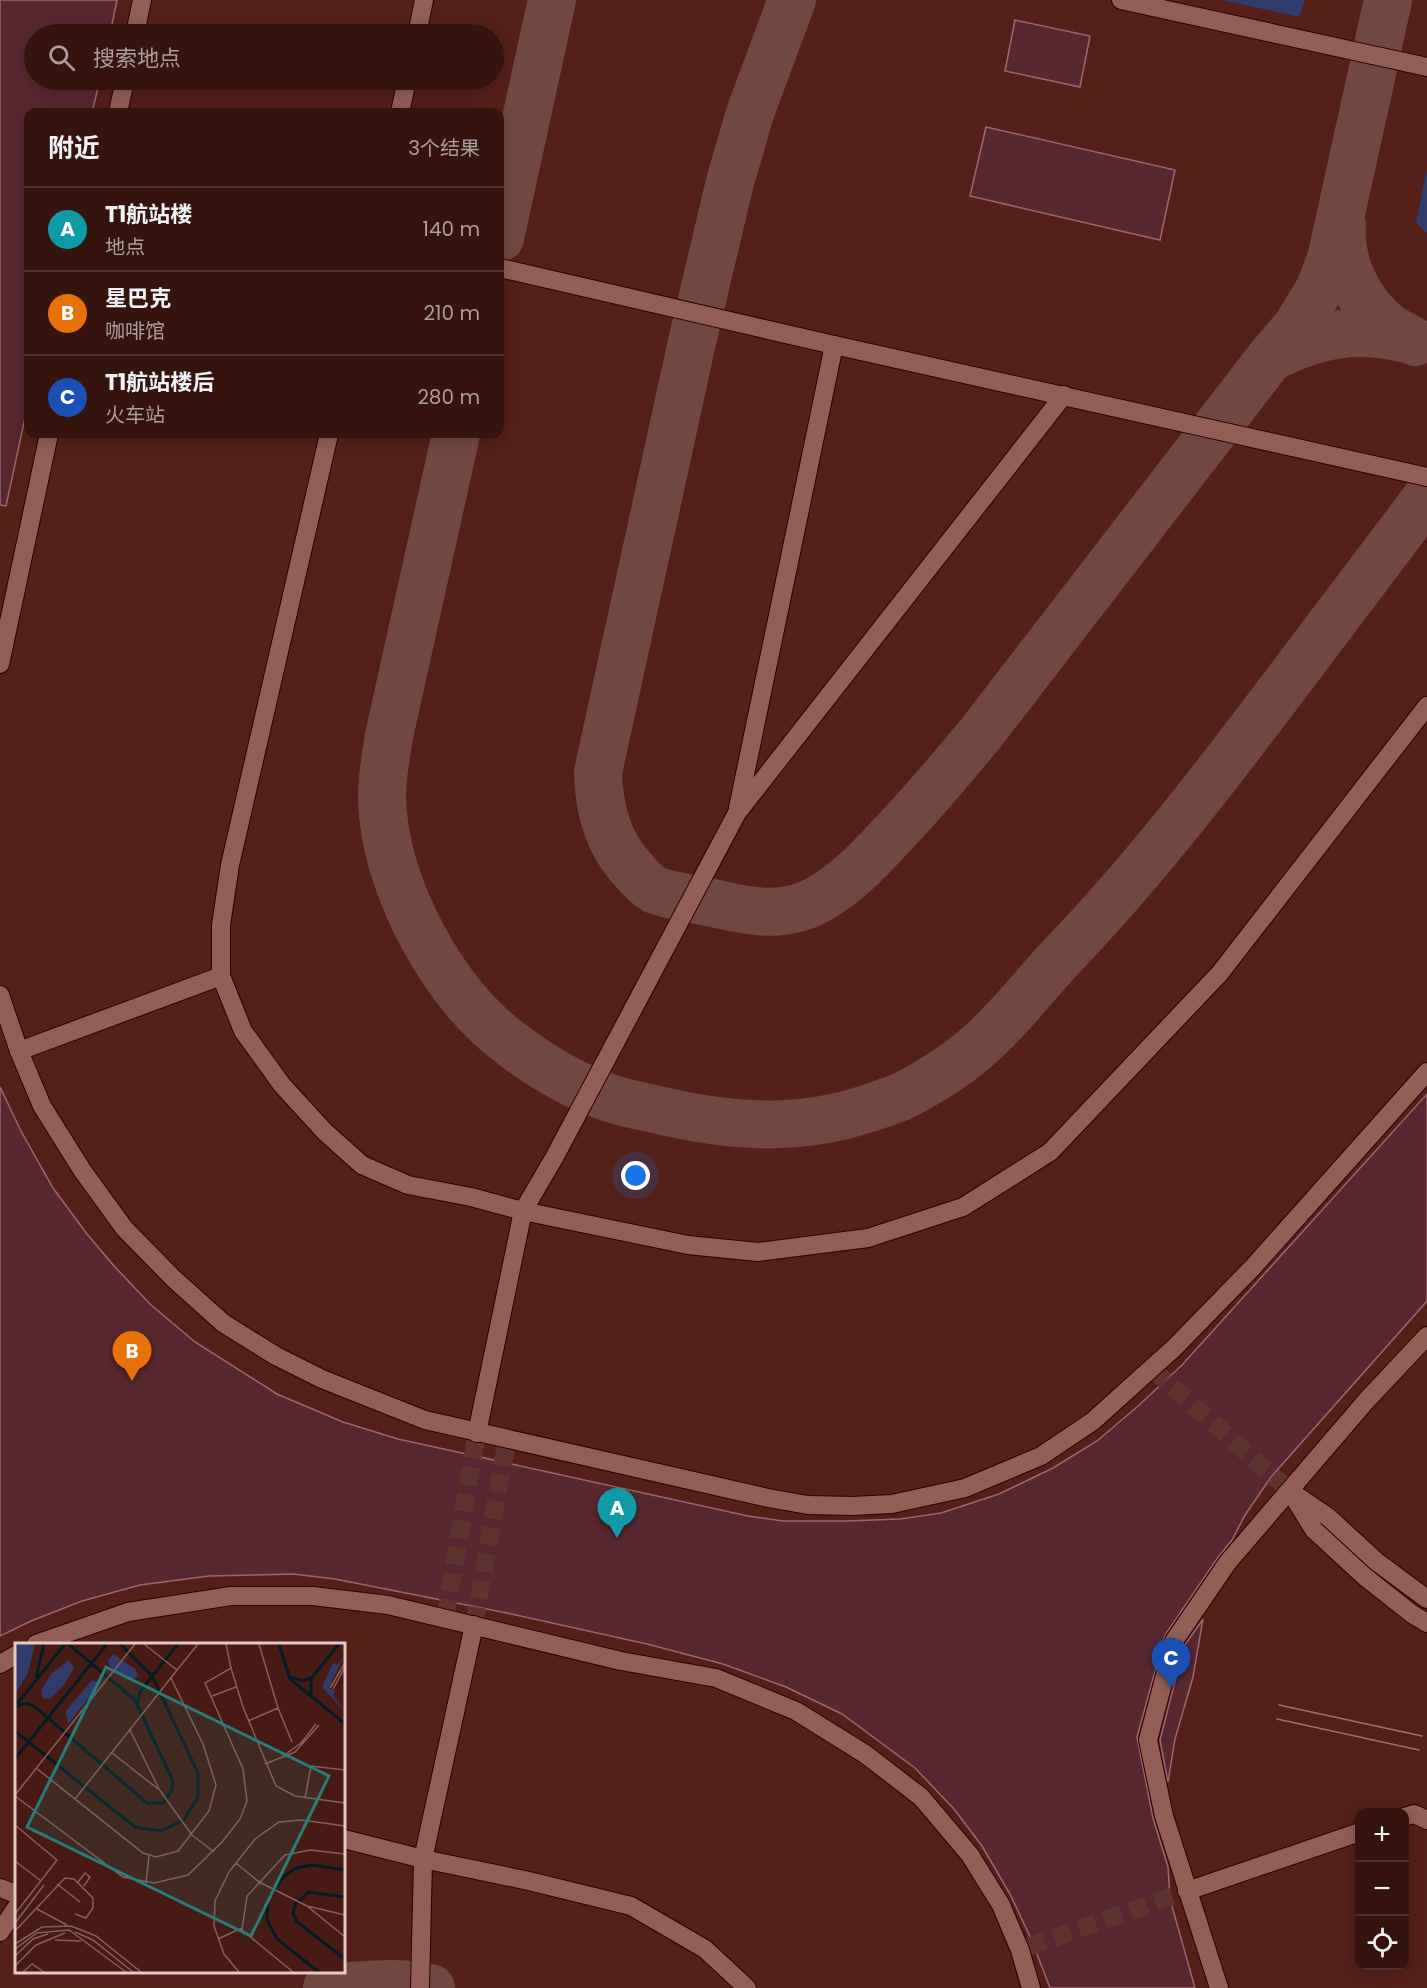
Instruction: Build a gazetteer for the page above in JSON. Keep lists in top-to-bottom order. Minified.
{"page":{"search":"搜索地点","heading":["附近","3个结果"],"list":[{"mark":"A","name":"T1航站楼","note":"地点","value":"140 m"},{"mark":"B","name":"星巴克","note":"咖啡馆","value":"210 m"},{"mark":"C","name":"T1航站楼后","note":"火车站","value":"280 m"}],"pins":["B","A","C"],"map_buttons":["+","−"]}}
